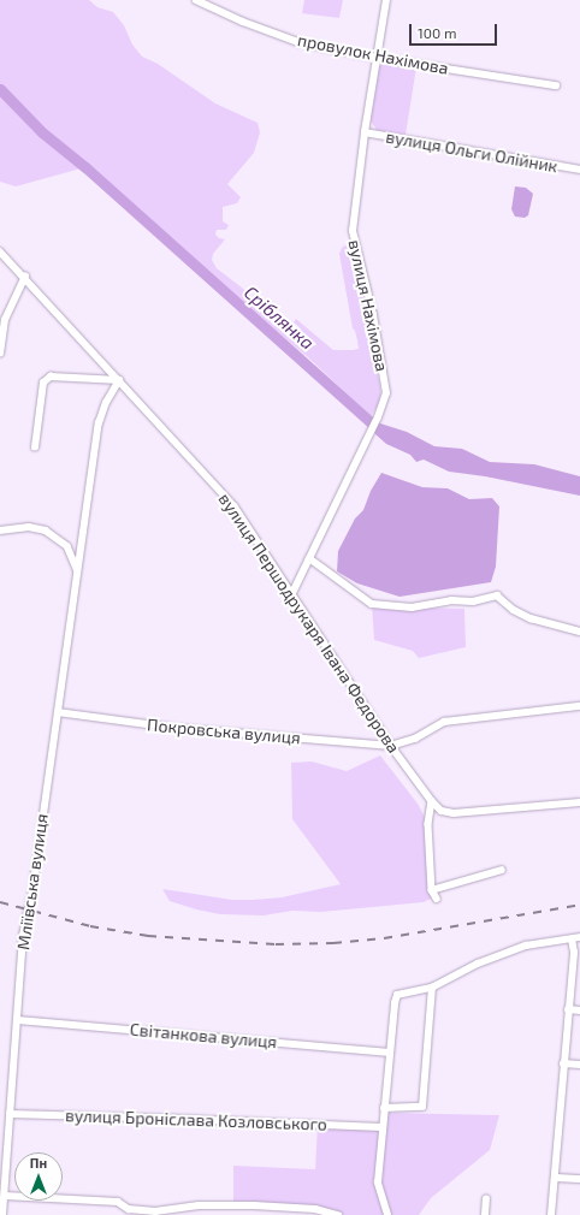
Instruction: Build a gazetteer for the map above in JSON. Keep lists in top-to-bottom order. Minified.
{"streets":{"street":["провулок Нахімова","вулиця Ольги Олійник","вулиця Нахімова","вулиця Першодрукаря Івана Федорова","Покровська вулиця","Мліївська вулиця","Світанкова вулиця","вулиця Броніслава Козловського"]},"crossings":[["провулок Нахімова","вулиця Нахімова"],["вулиця Ольги Олійник","вулиця Нахімова"],["вулиця Нахімова","вулиця Першодрукаря Івана Федорова"],["вулиця Першодрукаря Івана Федорова","Покровська вулиця"],["Покровська вулиця","Мліївська вулиця"],["Мліївська вулиця","Світанкова вулиця"],["Мліївська вулиця","вулиця Броніслава Козловського"]],"water":["Сріблянка"],"scale_bar":"100 m","north":"top"}
